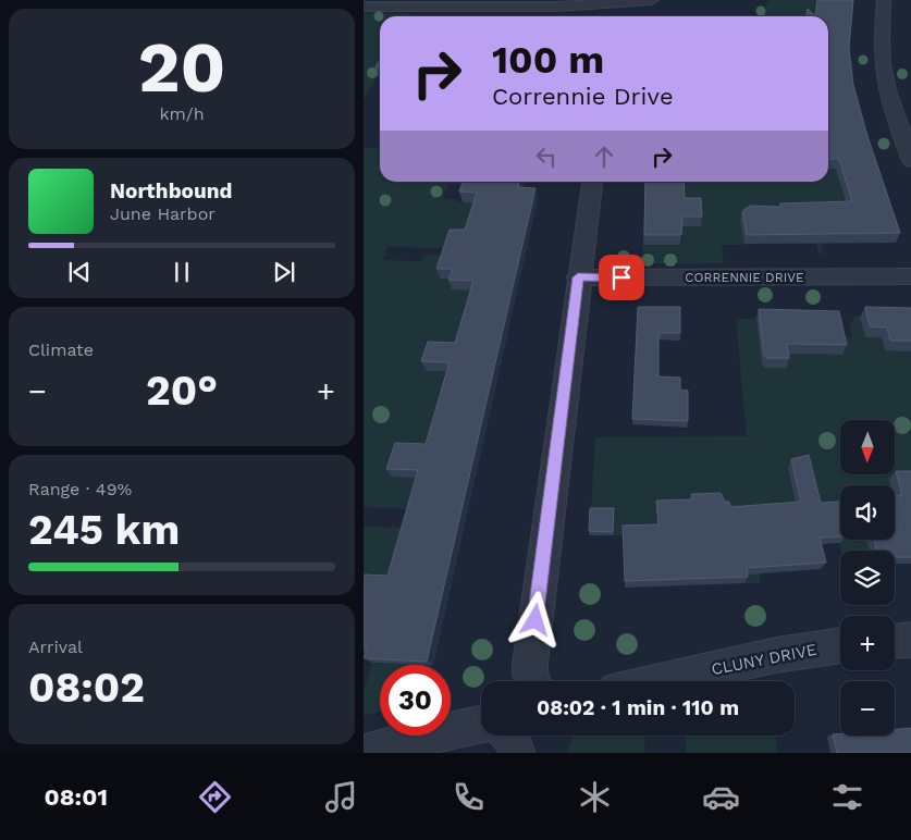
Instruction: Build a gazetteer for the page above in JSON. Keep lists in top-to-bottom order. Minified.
{"streets":{"street":["CORRENNIE DRIVE","CLUNY DRIVE"]},"north":"bottom","page":{"tile":[["20","km/h"],"Climate",["Range · 49%","245 km"],["Arrival","08:02"]],"turn":["100 m","Corrennie Drive"],"song":["Northbound","June Harbor"],"heat":["−","20°","+"],"map_buttons":["+","−"],"limit":"30","trip":"08:02 · 1 min · 110 m","tabs":"08:01"}}
